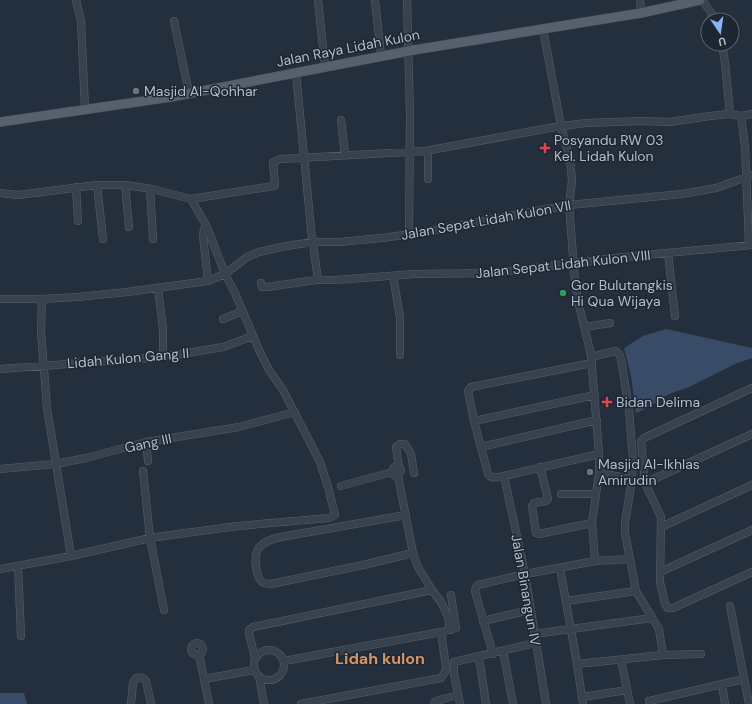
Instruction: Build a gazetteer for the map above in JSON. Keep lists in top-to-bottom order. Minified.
{"streets":{"main road":["Jalan Raya Lidah Kulon"],"street":["Jalan Sepat Lidah Kulon VII","Jalan Sepat Lidah Kulon VIII","Lidah Kulon Gang II","Gang III","Jalan Binangun IV"]},"districts":["Lidah kulon"],"places":{"other":["Masjid Al-Qohhar","Gor Bulutangkis Hi Qua Wijaya","Masjid Al-Ikhlas Amirudin"],"health":["Posyandu RW 03 Kel. Lidah Kulon","Bidan Delima"]},"north":"bottom"}
